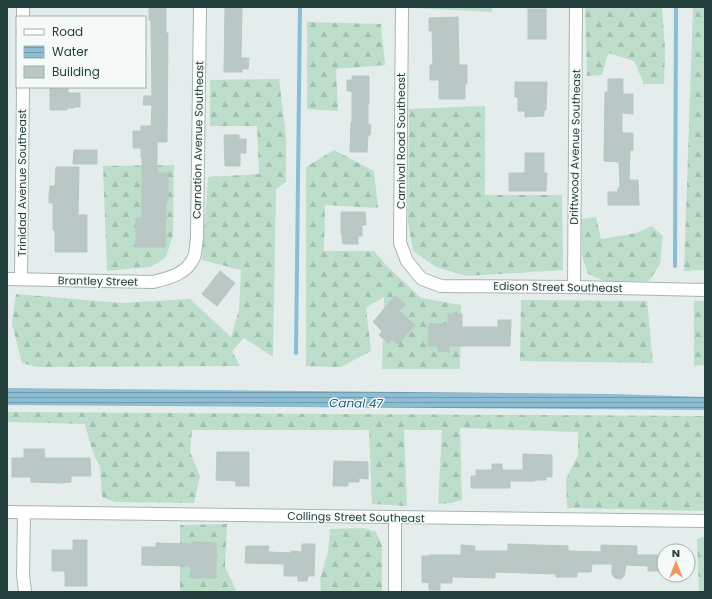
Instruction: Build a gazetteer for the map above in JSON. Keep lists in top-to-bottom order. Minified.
{"streets":{"street":["Carnation Avenue Southeast","Carnival Road Southeast","Driftwood Avenue Southeast","Trinidad Avenue Southeast","Brantley Street","Edison Street Southeast","Collings Street Southeast"]},"crossings":[["Carnation Avenue Southeast","Brantley Street"],["Carnival Road Southeast","Edison Street Southeast"],["Driftwood Avenue Southeast","Edison Street Southeast"],["Trinidad Avenue Southeast","Brantley Street"]],"water":["Canal 47"],"legend":["Road","Water","Building"],"north":"top"}
